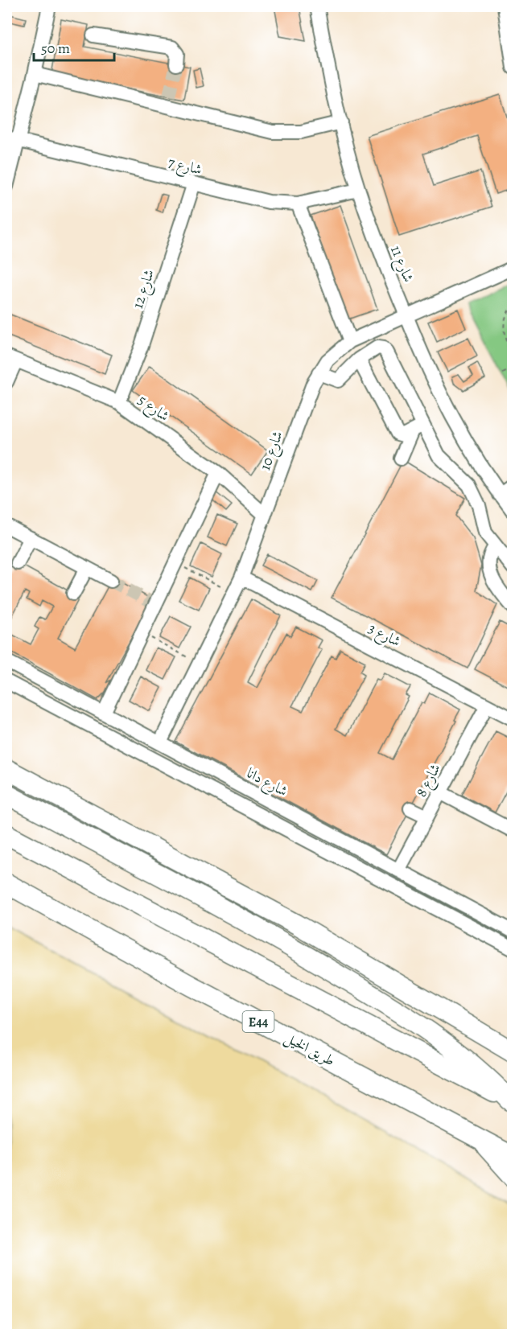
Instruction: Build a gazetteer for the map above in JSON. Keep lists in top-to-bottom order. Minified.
{"streets":{"highway":["E44","طريق الخيل"],"street":["شارع 7","شارع 11","شارع 12","شارع 5","شارع 10","شارع 3","شارع 8","شارع دانا"]},"crossings":[["شارع 7","شارع 11"],["شارع 7","شارع 12"],["شارع 11","شارع 10"],["شارع 12","شارع 5"],["شارع 5","شارع 10"],["شارع 10","شارع 3"],["شارع 10","شارع دانا"],["شارع 3","شارع 8"],["شارع 8","شارع دانا"]],"scale_bar":"50 m"}
